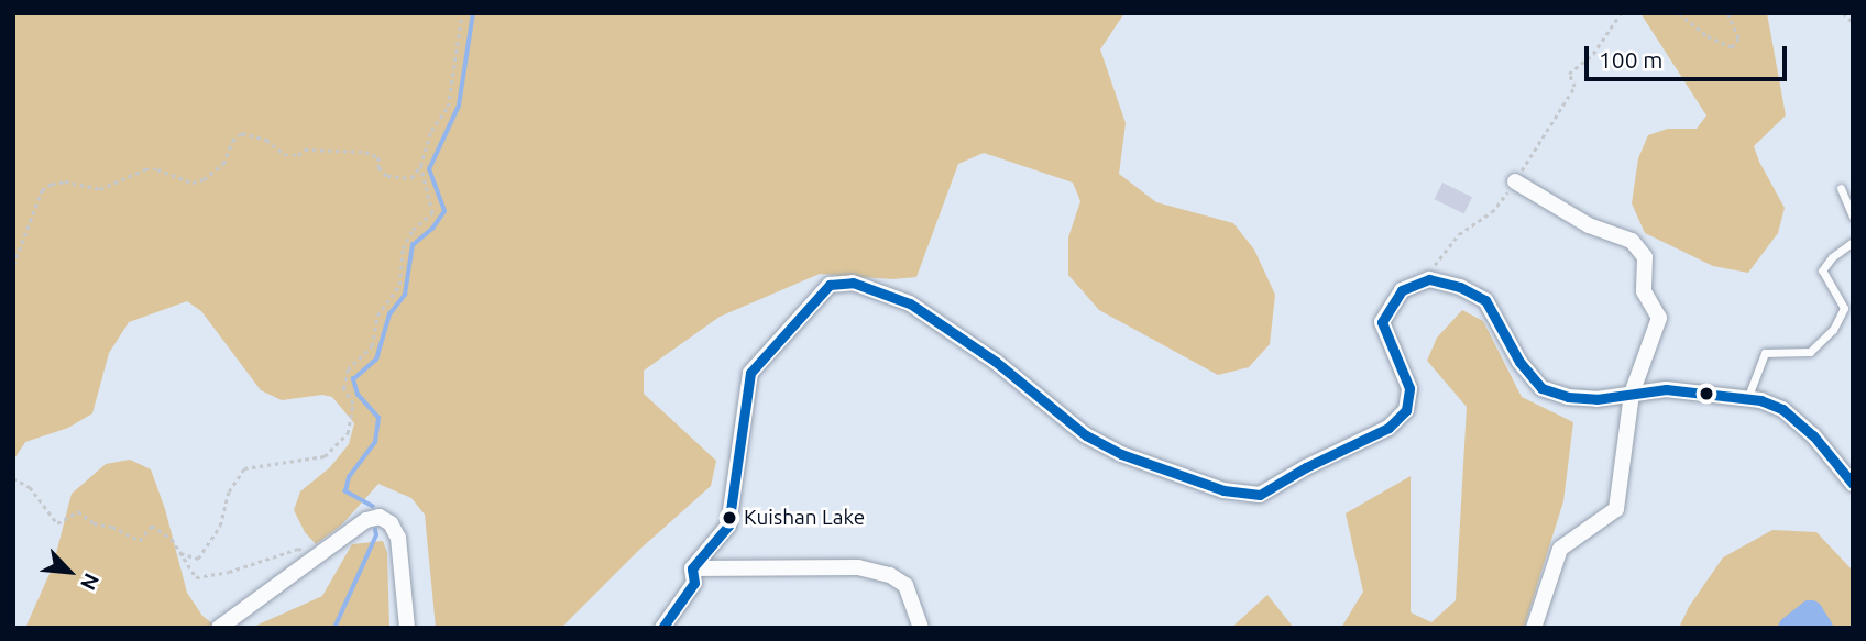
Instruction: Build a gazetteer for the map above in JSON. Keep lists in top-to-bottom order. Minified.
{"places":["Kuishan Lake"],"scale_bar":"100 m","north":"bottom right"}
